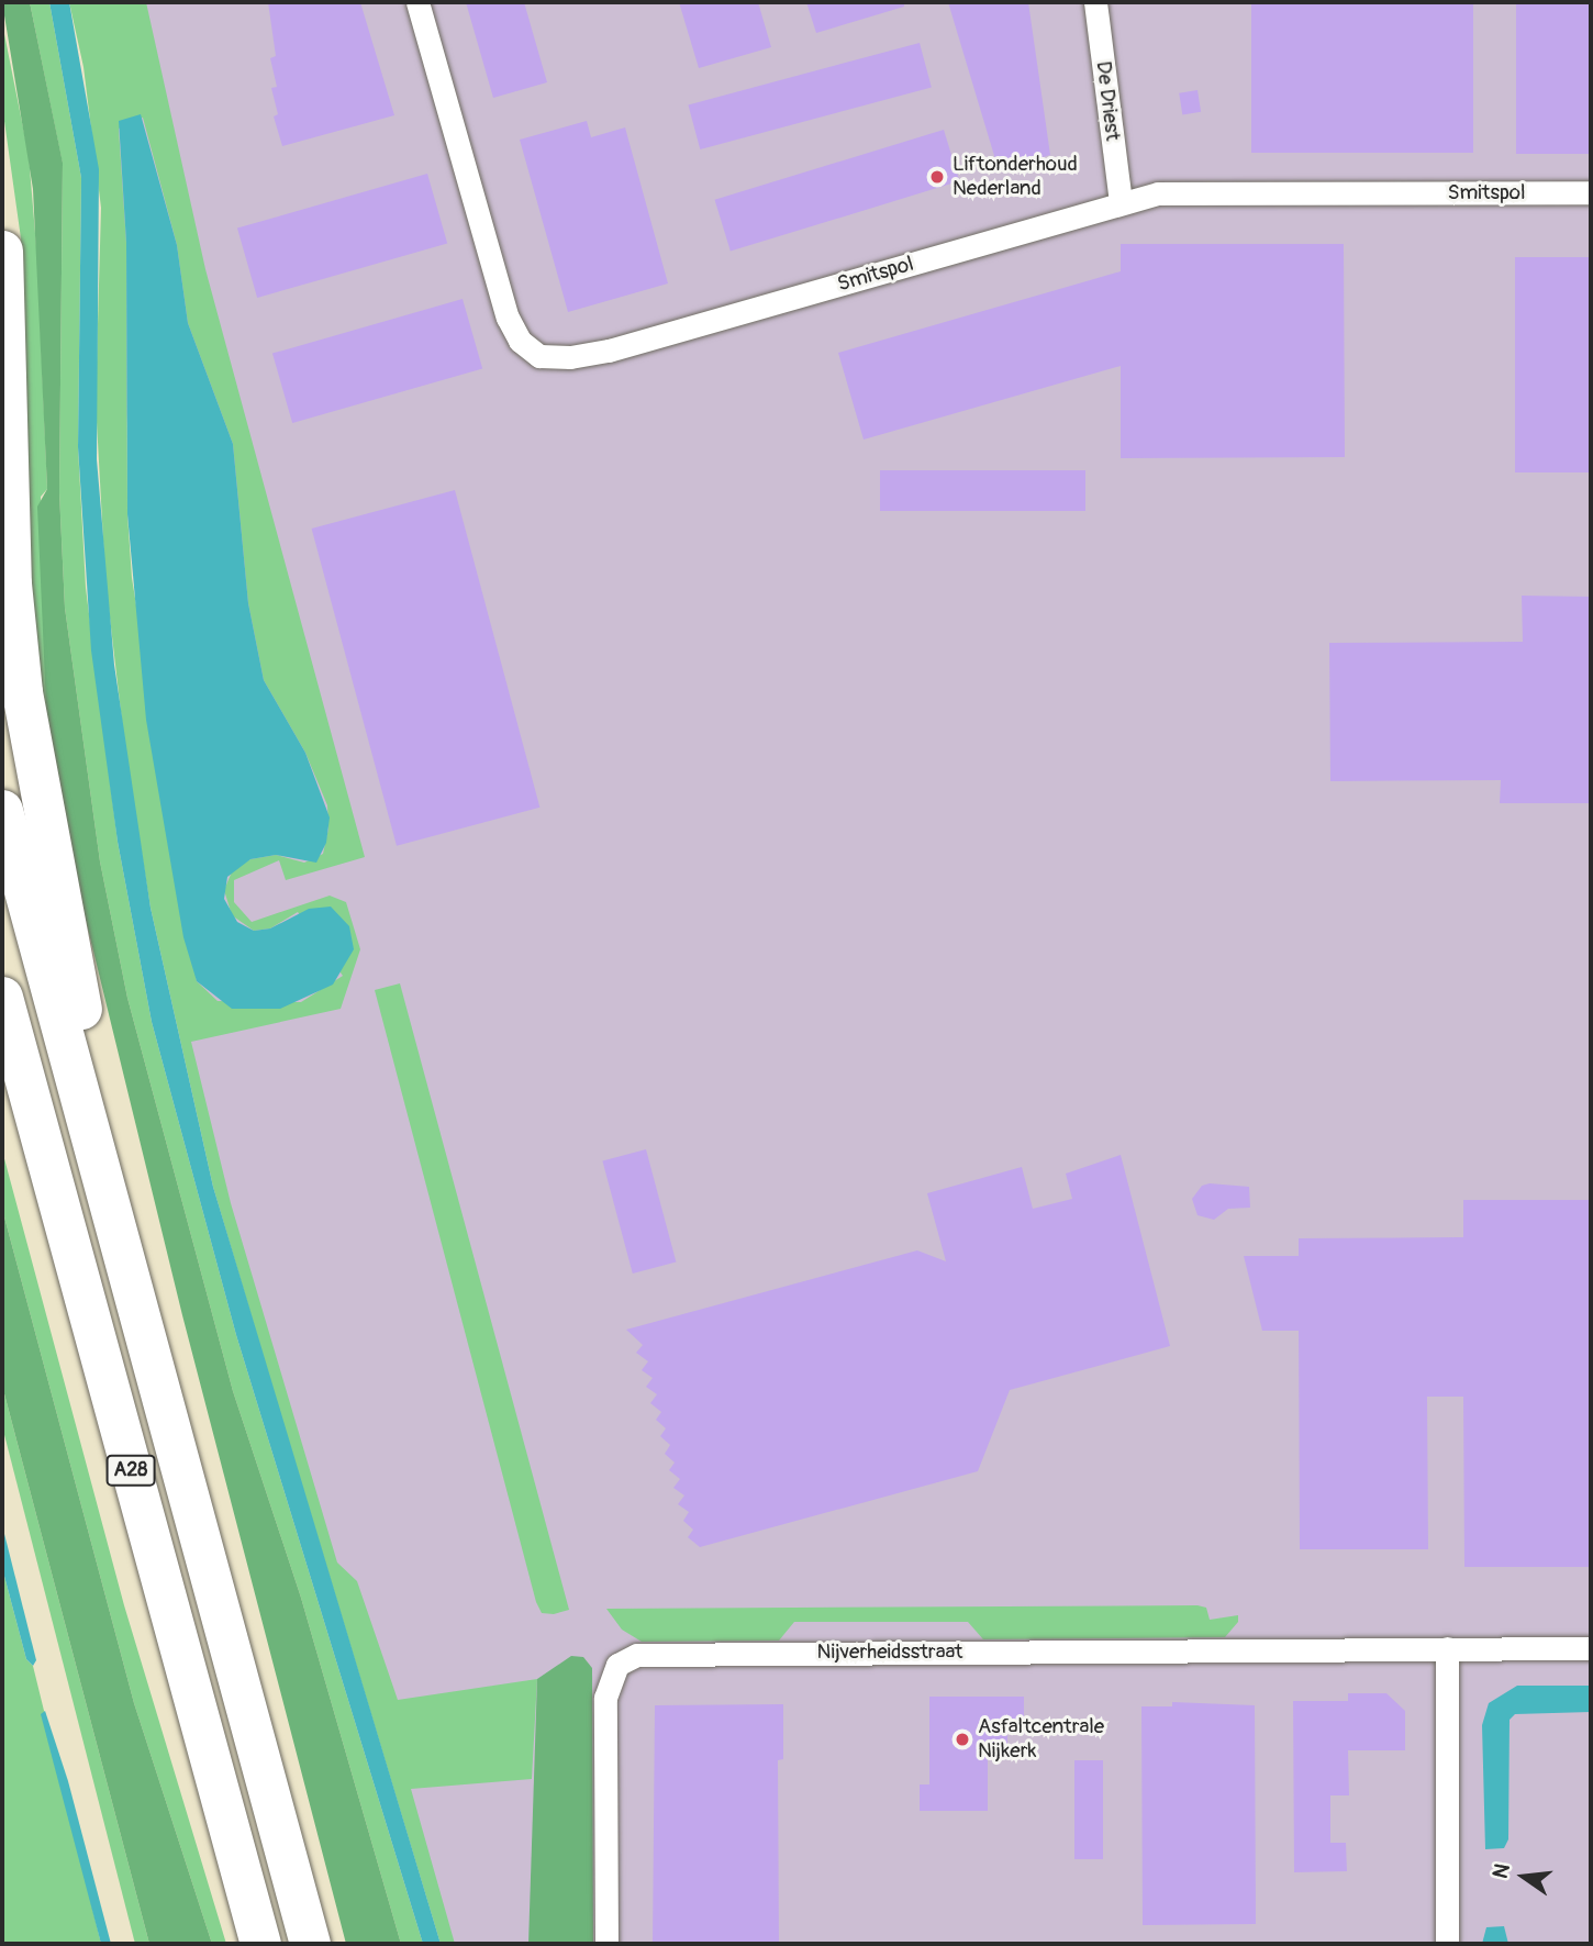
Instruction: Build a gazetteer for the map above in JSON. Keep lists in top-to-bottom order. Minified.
{"streets":{"highway":["A28"],"street":["De Driest","Smitspol","Nijverheidsstraat"]},"crossings":[["De Driest","Smitspol"]],"places":["Liftonderhoud Nederland","Asfaltcentrale Nijkerk"],"north":"left"}
